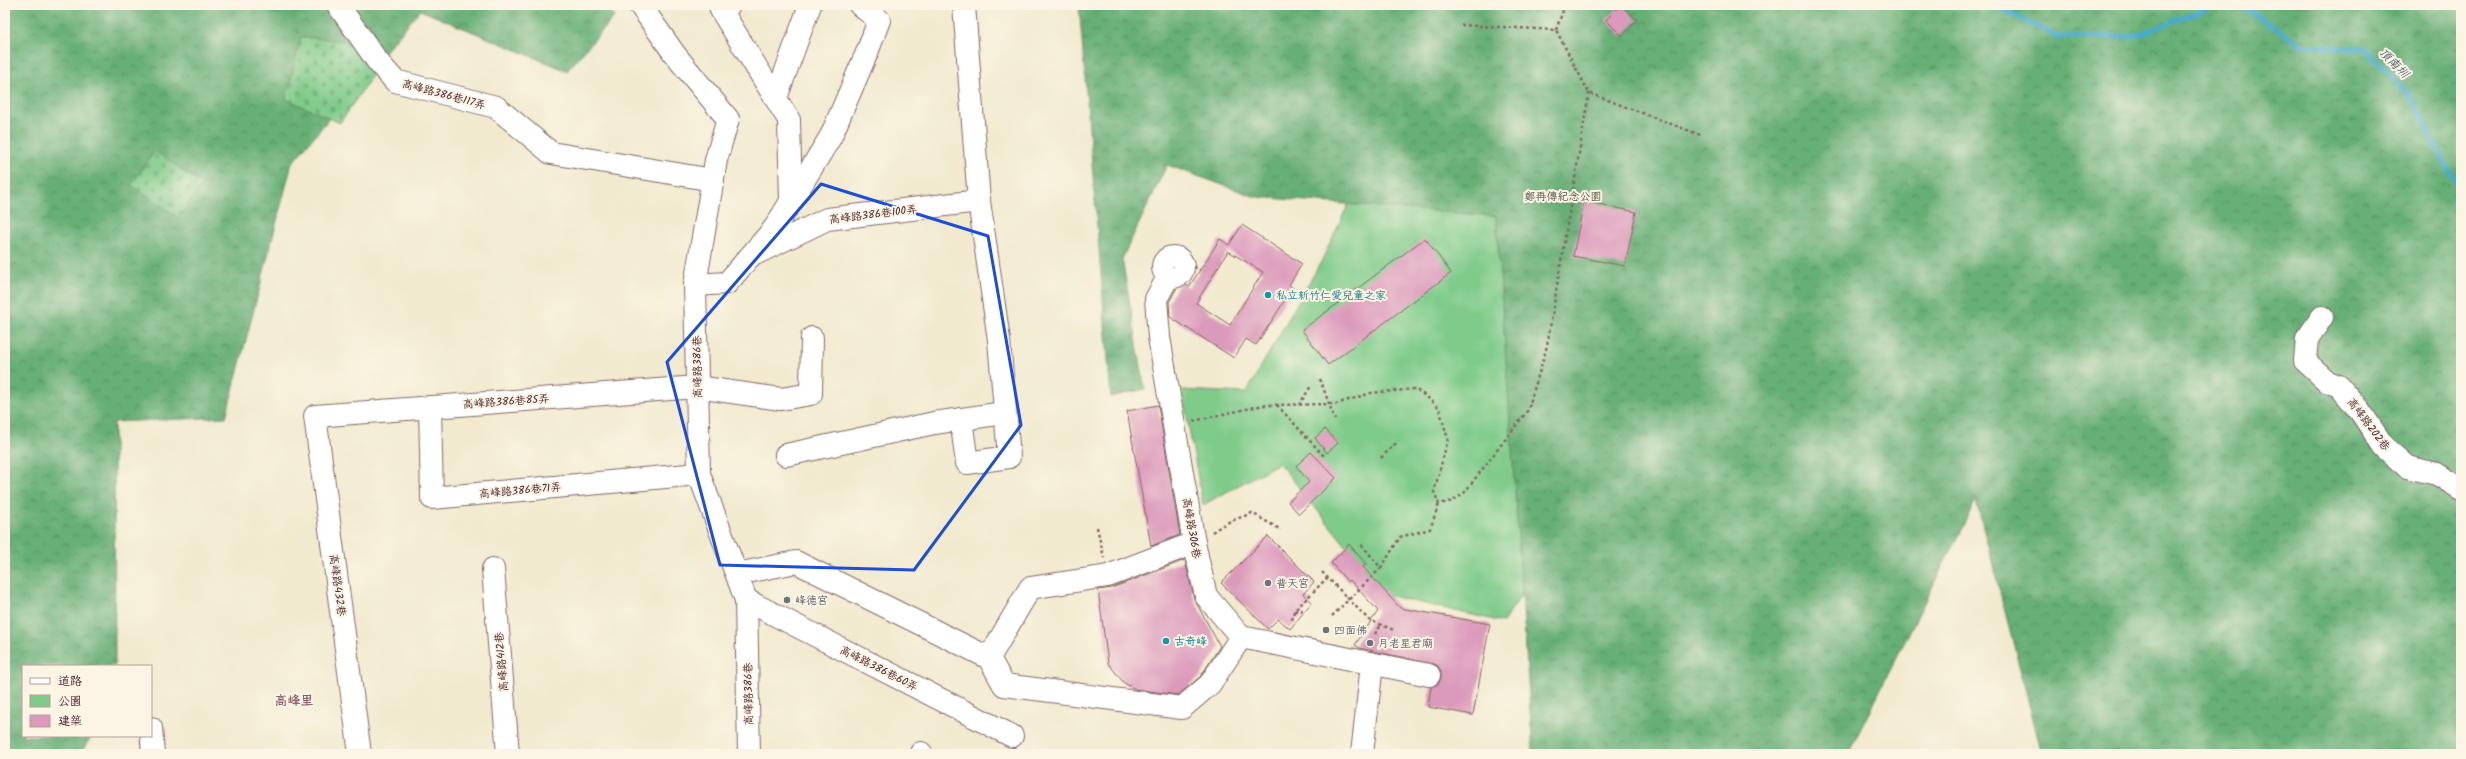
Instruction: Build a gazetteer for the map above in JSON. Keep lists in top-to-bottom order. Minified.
{"streets":{"street":["高峰路386巷117弄","高峰路386巷100弄","高峰路386巷","高峰路386巷85弄","高峰路202巷","高峰路386巷71弄","高峰路306巷","高峰路432巷","高峰路412巷","高峰路386巷60弄"]},"crossings":[["高峰路386巷117弄","高峰路386巷"],["高峰路386巷100弄","高峰路386巷"],["高峰路386巷","高峰路386巷85弄"],["高峰路386巷","高峰路386巷71弄"],["高峰路386巷","高峰路386巷60弄"],["高峰路386巷85弄","高峰路386巷71弄"],["高峰路386巷85弄","高峰路432巷"]],"districts":["高峰里"],"water":["頂南圳"],"parks":["鄭再傳紀念公園"],"places":["私立新竹仁愛兒童之家","普天宮","峰德宮","四面佛","古奇峰","月老星君廟"],"legend":["道路","公園","建築"]}
